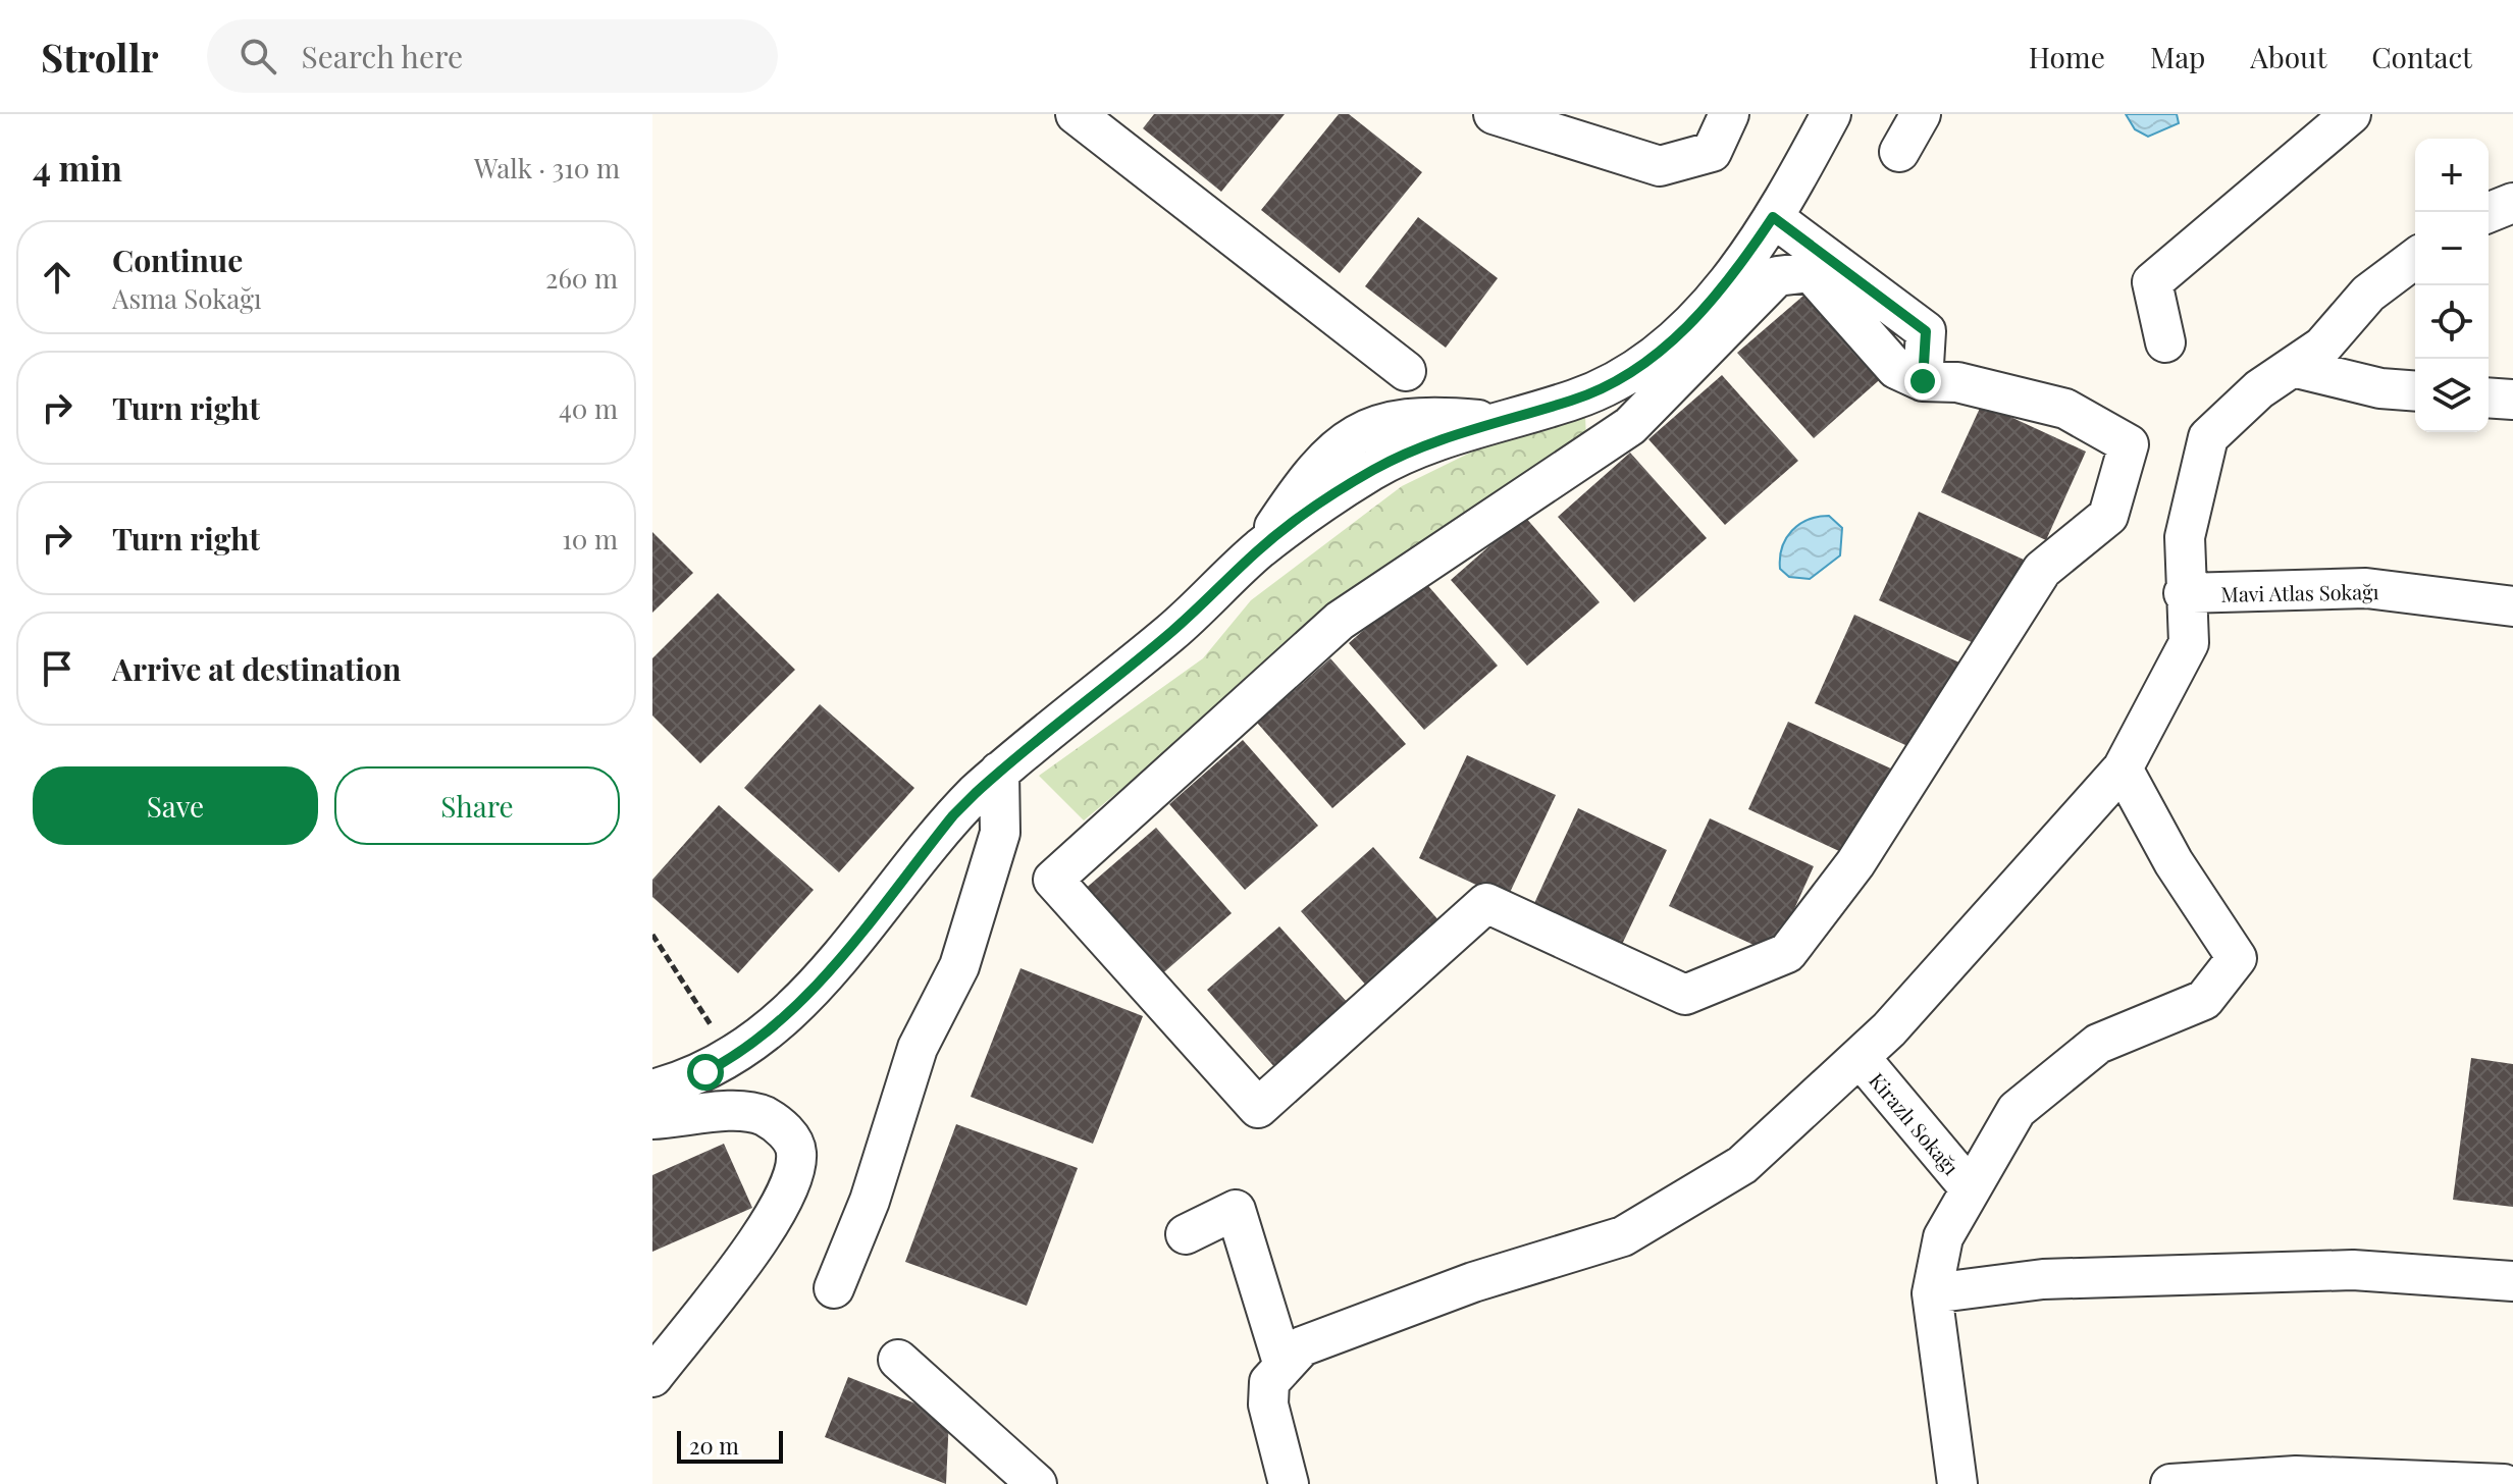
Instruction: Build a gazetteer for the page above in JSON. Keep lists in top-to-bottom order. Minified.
{"streets":{"street":["Mavi Atlas Sokağı","Kirazlı Sokağı"]},"scale_bar":"20 m","page":{"header":"Strollr","search":"Search here","nav":["Home","Map","About","Contact"],"heading":["4 min","Walk · 310 m"],"map_buttons":["+","−"],"list":[["Continue","Asma Sokağı","260 m"],["Turn right","40 m"],["Turn right","10 m"],"Arrive at destination"],"buttons":["Save","Share"],"scale":"20 m"}}
